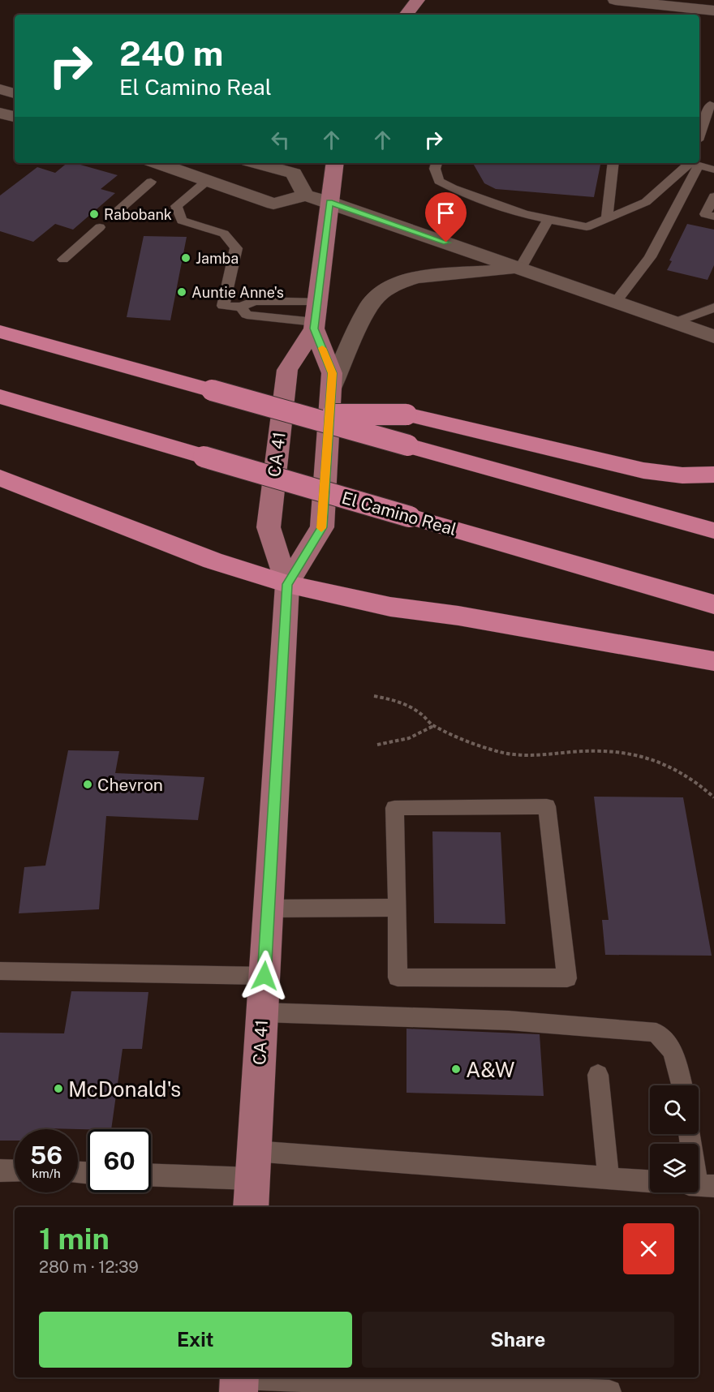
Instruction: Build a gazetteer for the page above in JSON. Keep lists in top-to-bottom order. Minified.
{"streets":{"highway":["El Camino Real"],"main road":["CA 41"]},"places":["Rabobank","Jamba","Auntie Anne's","Chevron","A&W","McDonald's"],"page":{"turn":["240 m","El Camino Real"],"speed":"56 km/h","limit":"60","heading":["1 min","280 m · 12:39"],"buttons":["Exit","Share"]}}
